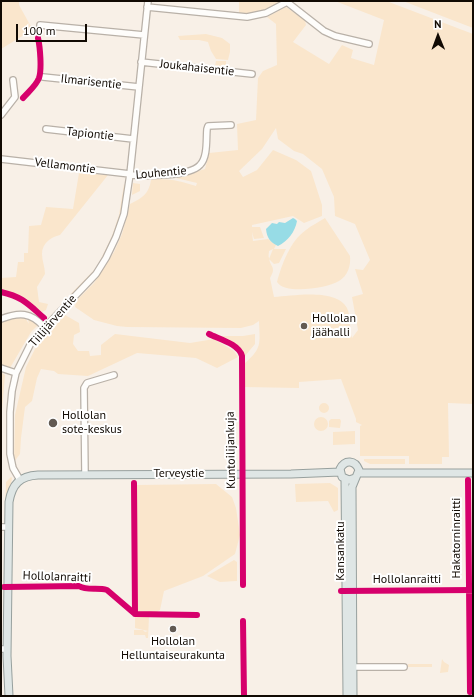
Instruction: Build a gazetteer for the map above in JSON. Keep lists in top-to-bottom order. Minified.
{"streets":{"main road":["Terveystie","Kansankatu"],"street":["Joukahaisentie","Ilmarisentie","Tapiontie","Vellamontie","Louhentie","Tiilijärventie"],"cycle path":["Kuntoilijankuja","Hakatorninraitti","Hollolanraitti"]},"crossings":[["Joukahaisentie","Tiilijärventie"],["Ilmarisentie","Tiilijärventie"],["Tapiontie","Tiilijärventie"],["Vellamontie","Louhentie"],["Vellamontie","Tiilijärventie"],["Louhentie","Tiilijärventie"],["Tiilijärventie","Terveystie"],["Terveystie","Kansankatu"]],"places":["Hollolan jäähalli","Hollolan sote-keskus","Hollolan Helluntaiseurakunta"],"scale_bar":"100 m","north":"top"}
